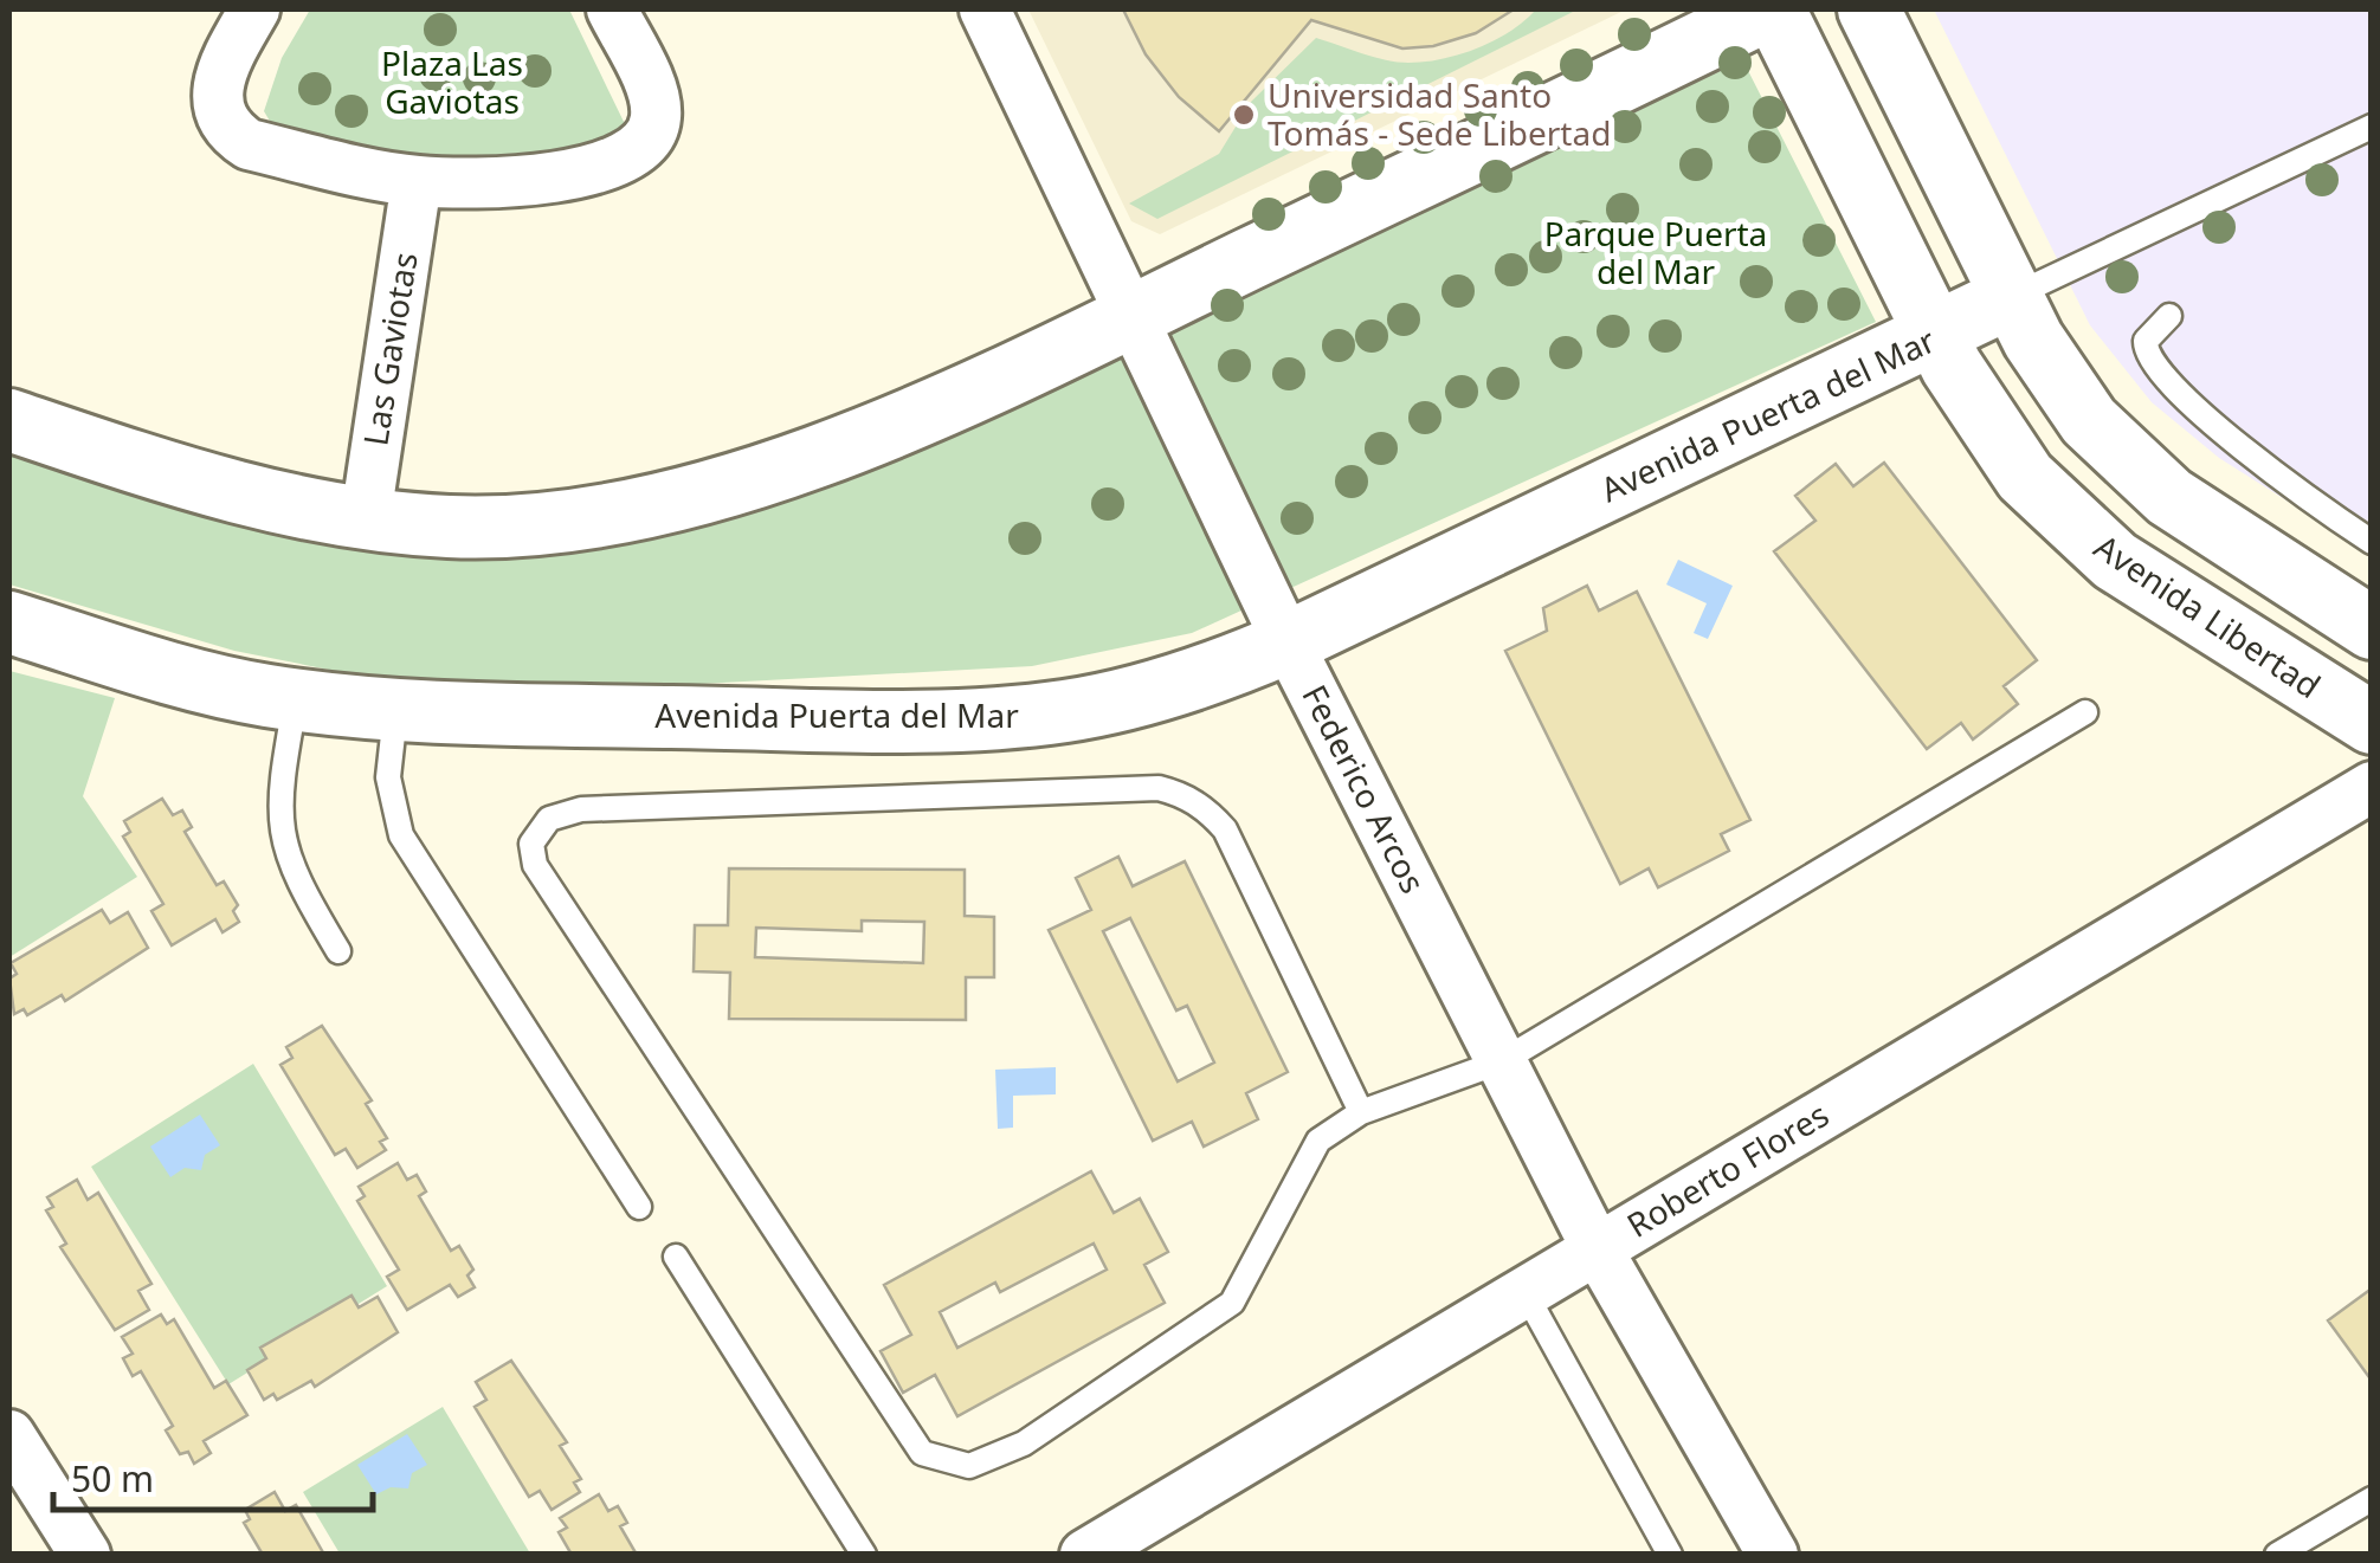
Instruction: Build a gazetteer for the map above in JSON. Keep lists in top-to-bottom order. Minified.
{"streets":{"street":["Las Gaviotas","Avenida Puerta del Mar","Avenida Libertad","Federico Arcos","Roberto Flores"]},"crossings":[["Avenida Puerta del Mar","Avenida Libertad"],["Avenida Puerta del Mar","Federico Arcos"],["Federico Arcos","Roberto Flores"]],"parks":["Plaza Las Gaviotas","Parque Puerta del Mar"],"places":["Universidad Santo Tomás - Sede Libertad"],"scale_bar":"50 m"}
